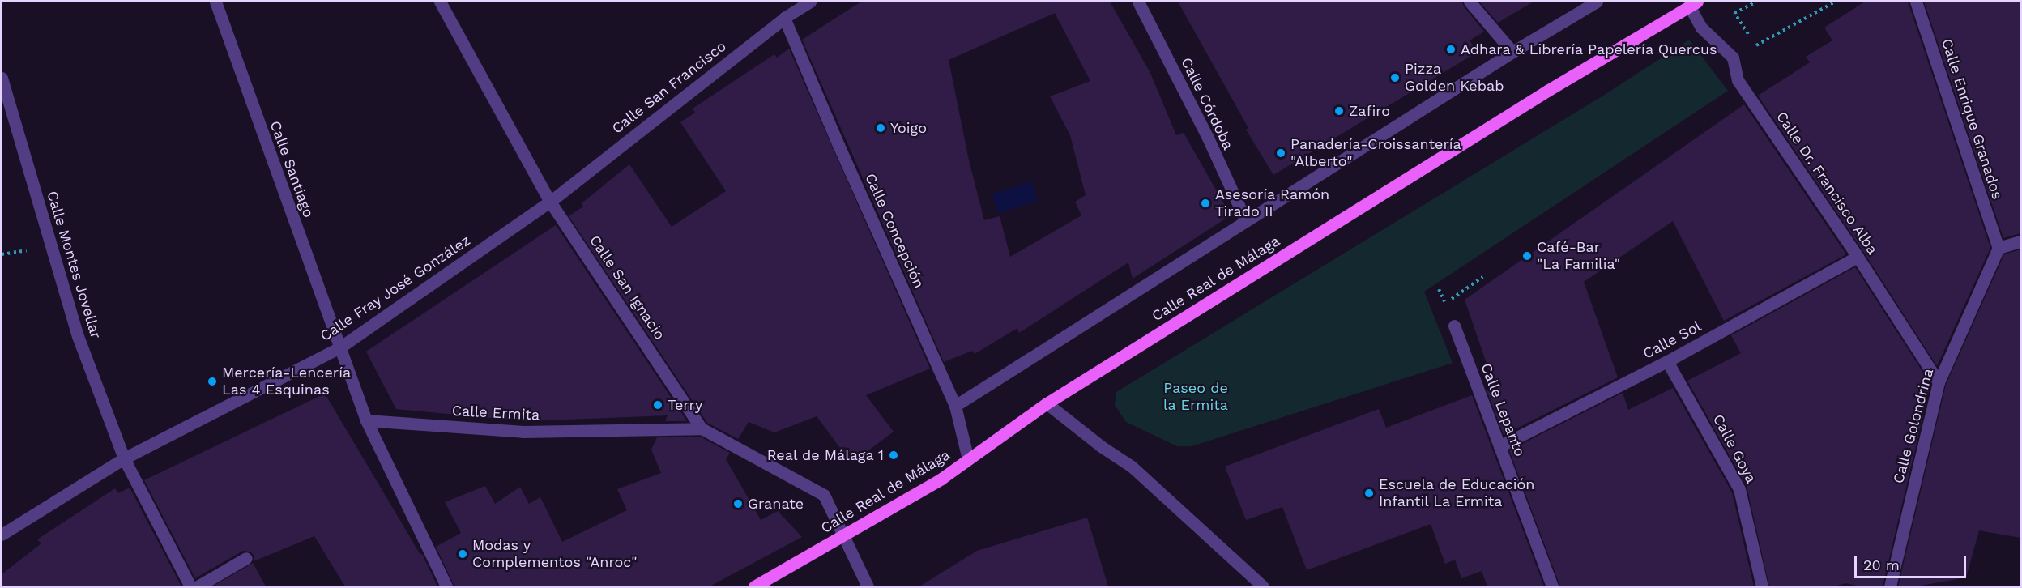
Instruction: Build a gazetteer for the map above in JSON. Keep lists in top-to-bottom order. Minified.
{"streets":{"main road":["Calle Real de Málaga"],"street":["Calle San Francisco","Calle Córdoba","Calle Enrique Granados","Calle Santiago","Calle Dr. Francisco Alba","Calle Concepción","Calle Montes Jovellar","Calle San Ignacio","Calle Fray José González","Calle Sol","Calle Lepanto","Calle Ermita","Calle Golondrina","Calle Goya"]},"crossings":[["Calle San Francisco","Calle Concepción"],["Calle San Francisco","Calle San Ignacio"],["Calle San Francisco","Calle Fray José González"],["Calle Enrique Granados","Calle Golondrina"],["Calle Santiago","Calle Fray José González"],["Calle Dr. Francisco Alba","Calle Real de Málaga"],["Calle Dr. Francisco Alba","Calle Sol"],["Calle Dr. Francisco Alba","Calle Golondrina"],["Calle Concepción","Calle Real de Málaga"],["Calle Montes Jovellar","Calle Fray José González"],["Calle Real de Málaga","Calle San Ignacio"],["Calle San Ignacio","Calle Fray José González"],["Calle San Ignacio","Calle Ermita"],["Calle Sol","Calle Lepanto"],["Calle Sol","Calle Goya"]],"parks":["Paseo de la Ermita"],"places":["Adhara & Librería Papelería Quercus","Pizza Golden Kebab","Zafiro","Yoigo","Panadería-Croissantería \"Alberto\"","Asesoría Ramón Tirado II","Café-Bar \"La Familia\"","Mercería-Lencería Las 4 Esquinas","Terry","Real de Málaga 1","Escuela de Educación Infantil La Ermita","Granate","Modas y Complementos \"Anroc\""],"scale_bar":"20 m"}
